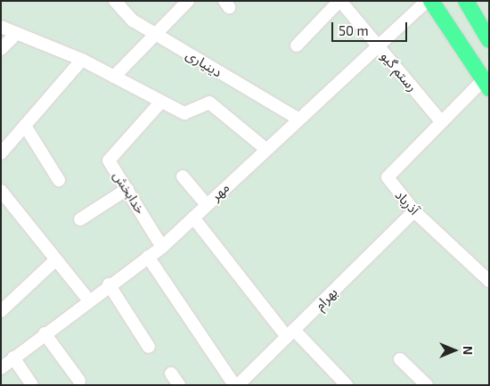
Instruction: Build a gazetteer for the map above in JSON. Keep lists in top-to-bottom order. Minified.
{"streets":{"street":["دینیاری","رستم گیو","مهر","خدابخش","آذرباد","بهرام"]},"crossings":[["دینیاری","مهر"],["رستم گیو","مهر"],["رستم گیو","آذرباد"],["مهر","خدابخش"],["آذرباد","بهرام"]],"scale_bar":"50 m","north":"right"}
